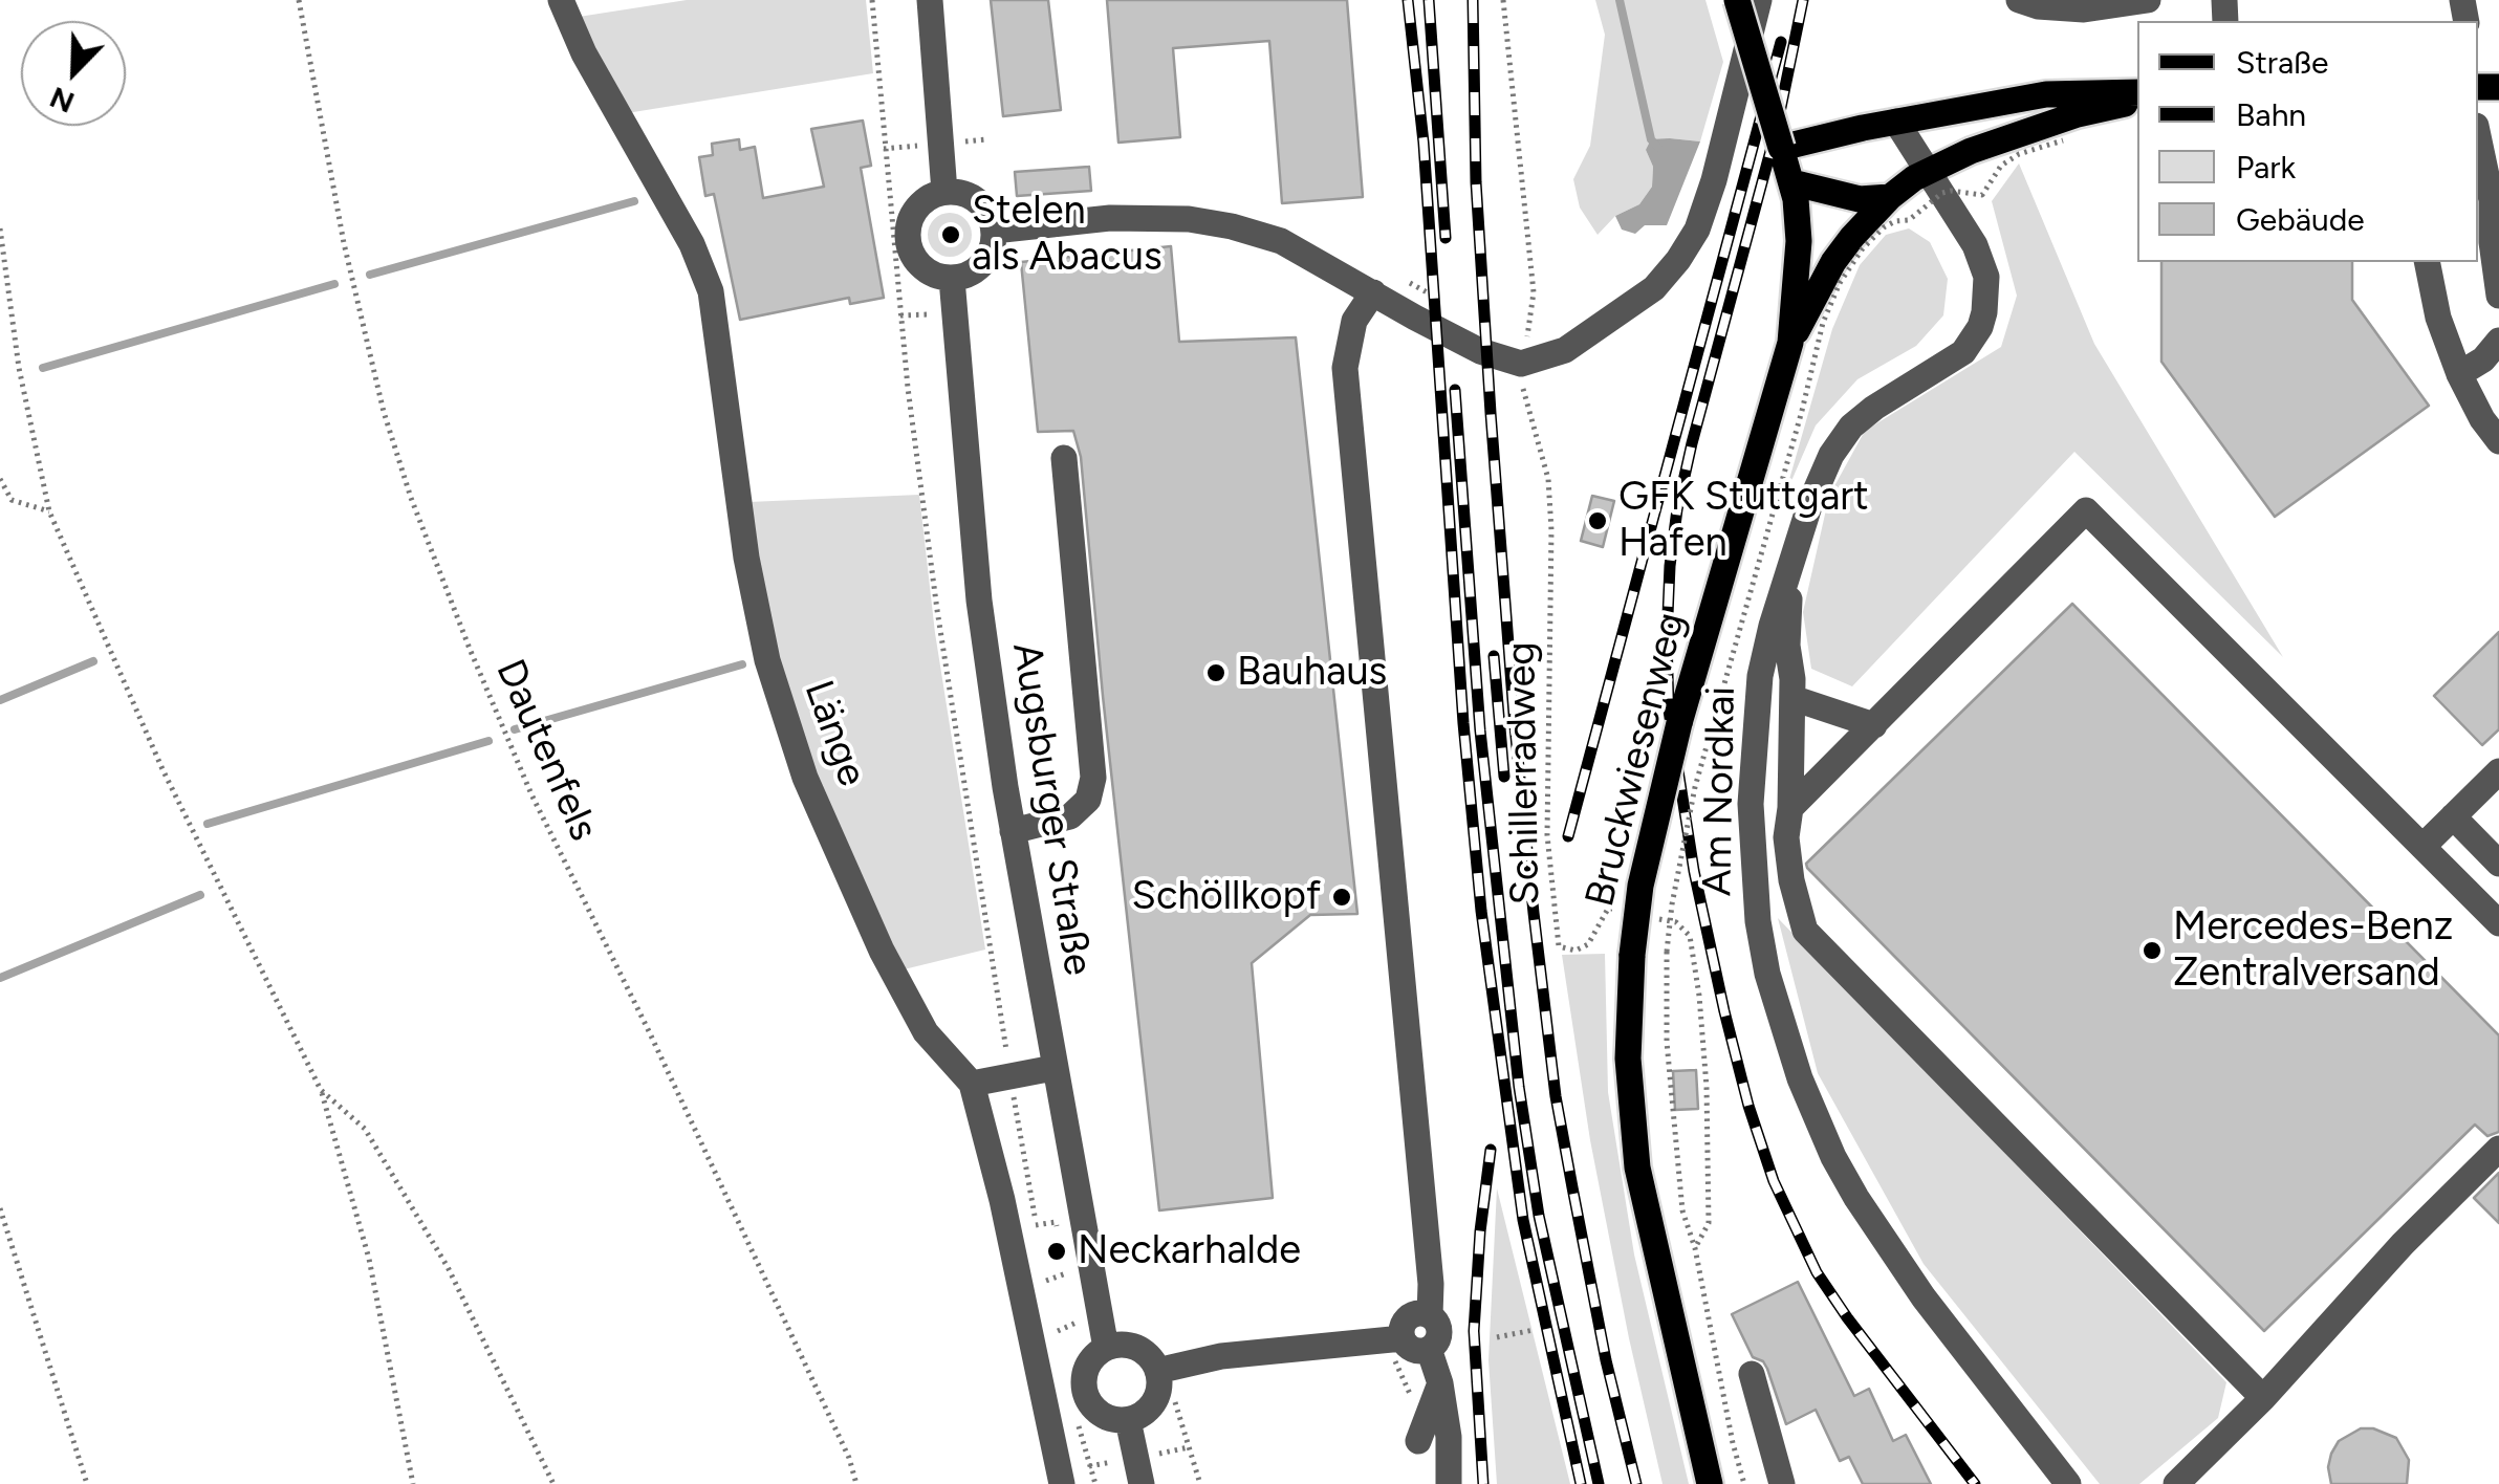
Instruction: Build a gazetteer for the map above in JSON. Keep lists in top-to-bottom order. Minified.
{"streets":{"main road":["Bruckwiesenweg"],"street":["Länge","Am Nordkai","Augsburger Straße"],"path":["Dautenfels","Schillerradweg"]},"places":["Stelen als Abacus","GFK Stuttgart Hafen","Bauhaus","Schöllkopf","Mercedes-Benz Zentralversand","Neckarhalde"],"legend":["Straße","Bahn","Park","Gebäude"],"north":"bottom left"}
